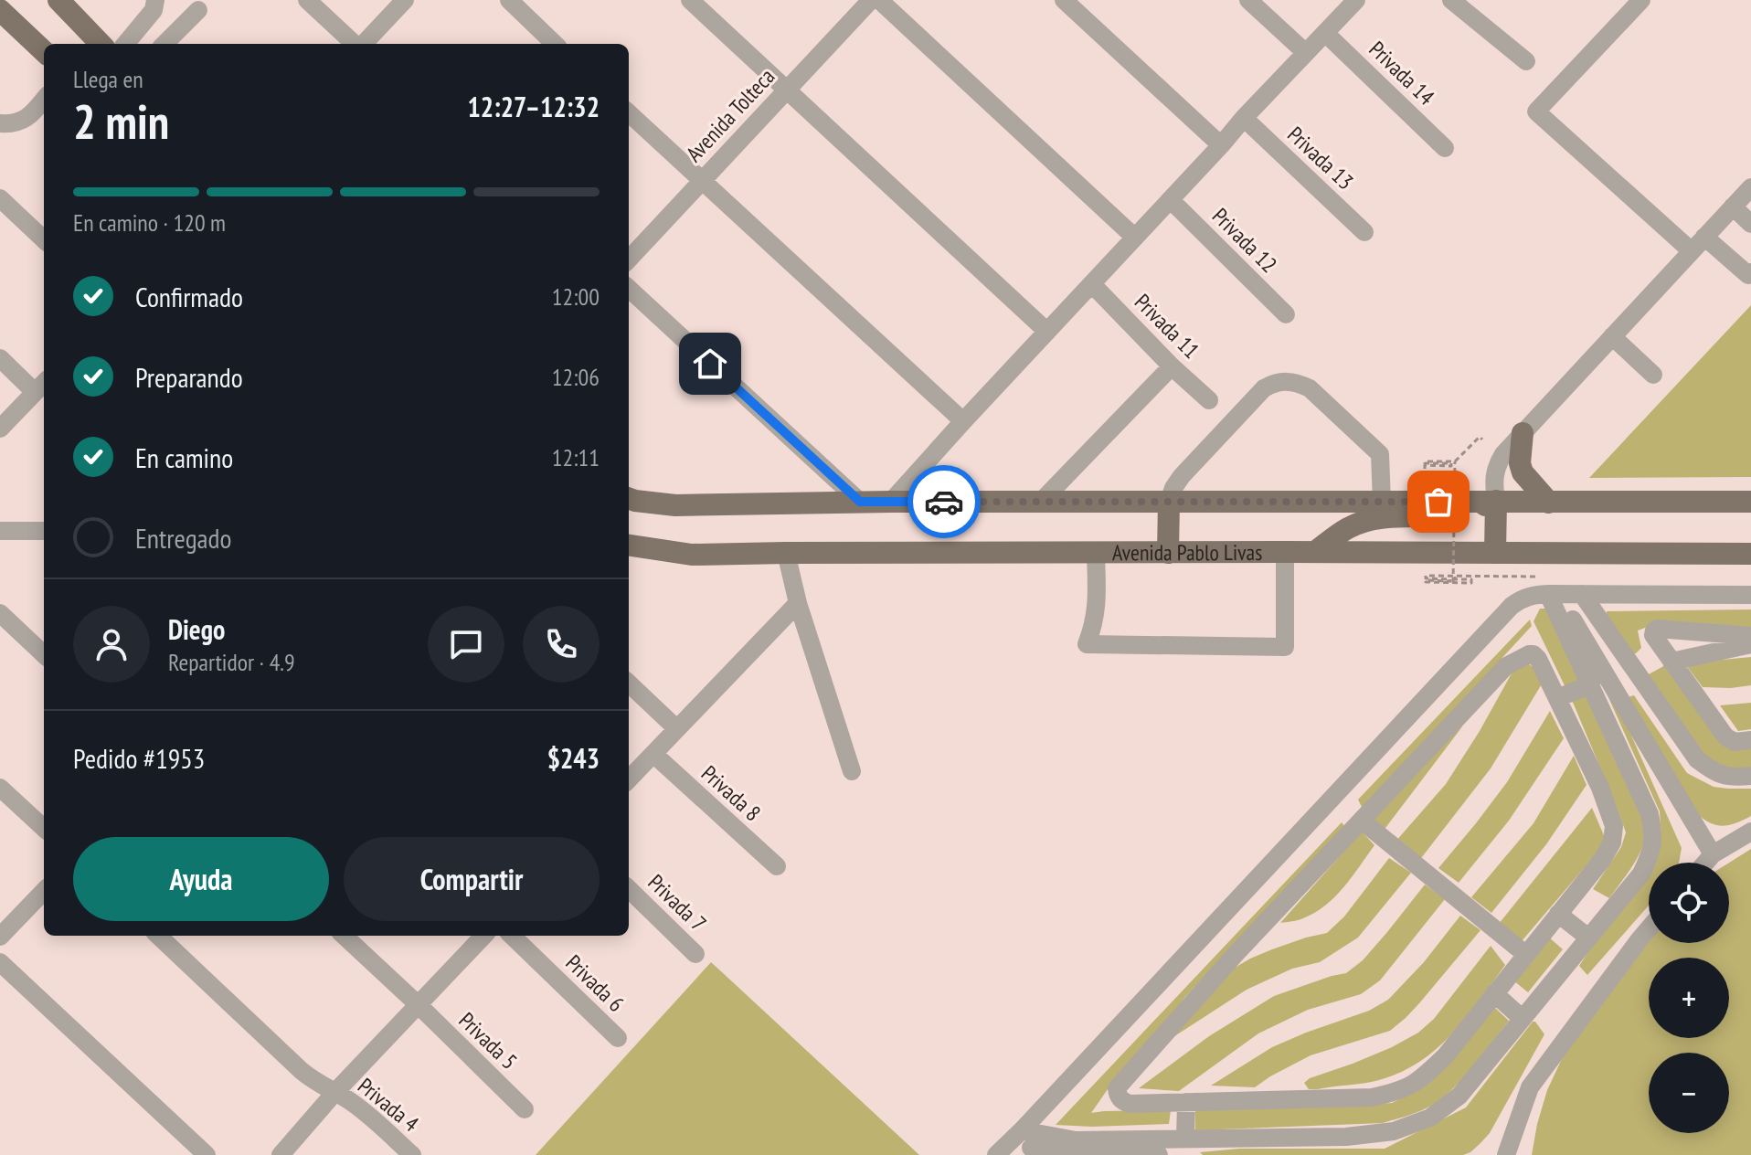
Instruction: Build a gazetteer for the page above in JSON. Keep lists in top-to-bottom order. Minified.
{"streets":{"main road":["Avenida Pablo Livas"],"street":["Privada 14","Avenida Tolteca","Privada 13","Privada 12","Privada 11","Privada 8","Privada 7","Privada 6","Privada 5","Privada 4"]},"page":{"heading":["2 min","Llega en","12:27–12:32"],"panel":["Diego","Repartidor · 4.9","Pedido #1953","$243"],"bar":"En camino · 120 m","list":[["Confirmado","12:00"],["Preparando","12:06"],["En camino","12:11"],"Entregado"],"buttons":["Ayuda","Compartir"],"map_buttons":["+","−"]}}
